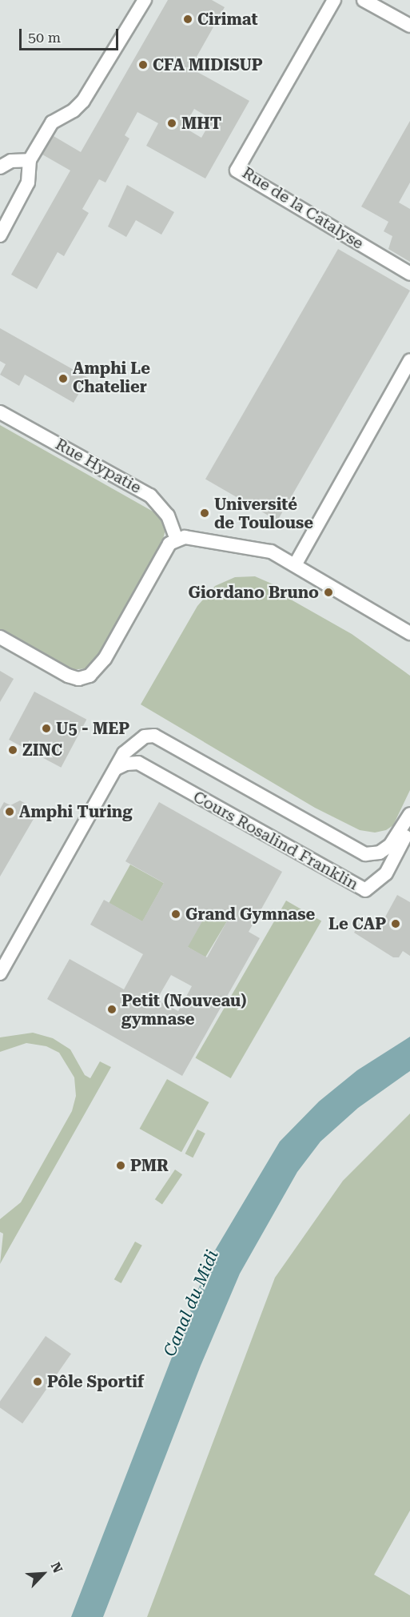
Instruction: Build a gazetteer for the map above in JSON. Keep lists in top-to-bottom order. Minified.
{"streets":{"street":["Rue de la Catalyse","Rue Hypatie","Cours Rosalind Franklin"]},"water":["Canal du Midi"],"places":["Cirimat","CFA MIDISUP","MHT","Amphi Le Chatelier","Université de Toulouse","Giordano Bruno","U5 - MEP","ZINC","Amphi Turing","Grand Gymnase","Le CAP","Petit (Nouveau) gymnase","PMR","Pôle Sportif"],"scale_bar":"50 m","north":"top right"}
